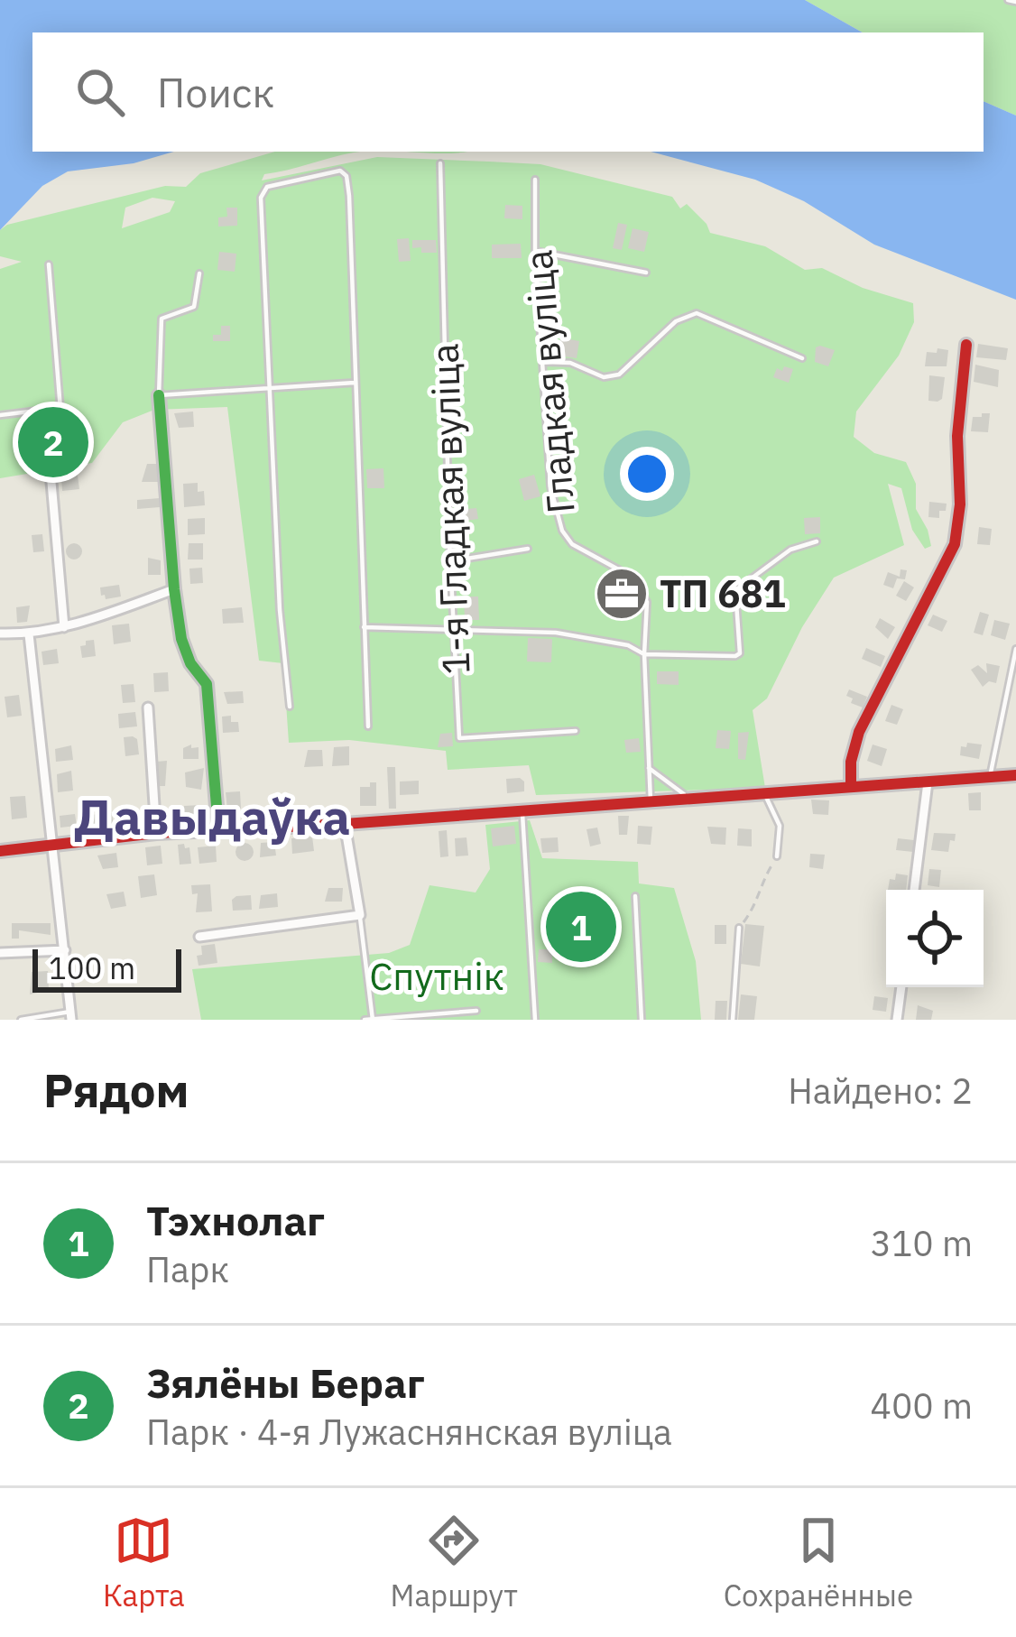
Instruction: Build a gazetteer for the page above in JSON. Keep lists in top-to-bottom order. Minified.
{"streets":{"lane":["Гладкая вуліца","1-я Гладкая вуліца"]},"districts":["Давыдаўка"],"parks":["Спутнік"],"places":{"office":["ТП 681"]},"scale_bar":"100 m","page":{"search":"Поиск","pins":["2","1"],"scale":"100 m","heading":["Рядом","Найдено: 2"],"list":[{"mark":"1","name":"Тэхнолаг","note":"Парк","value":"310 m"},{"mark":"2","name":"Зялёны Бераг","note":"Парк · 4-я Лужаснянская вуліца","value":"400 m"}],"nav":["Карта","Маршрут","Сохранённые"]}}
